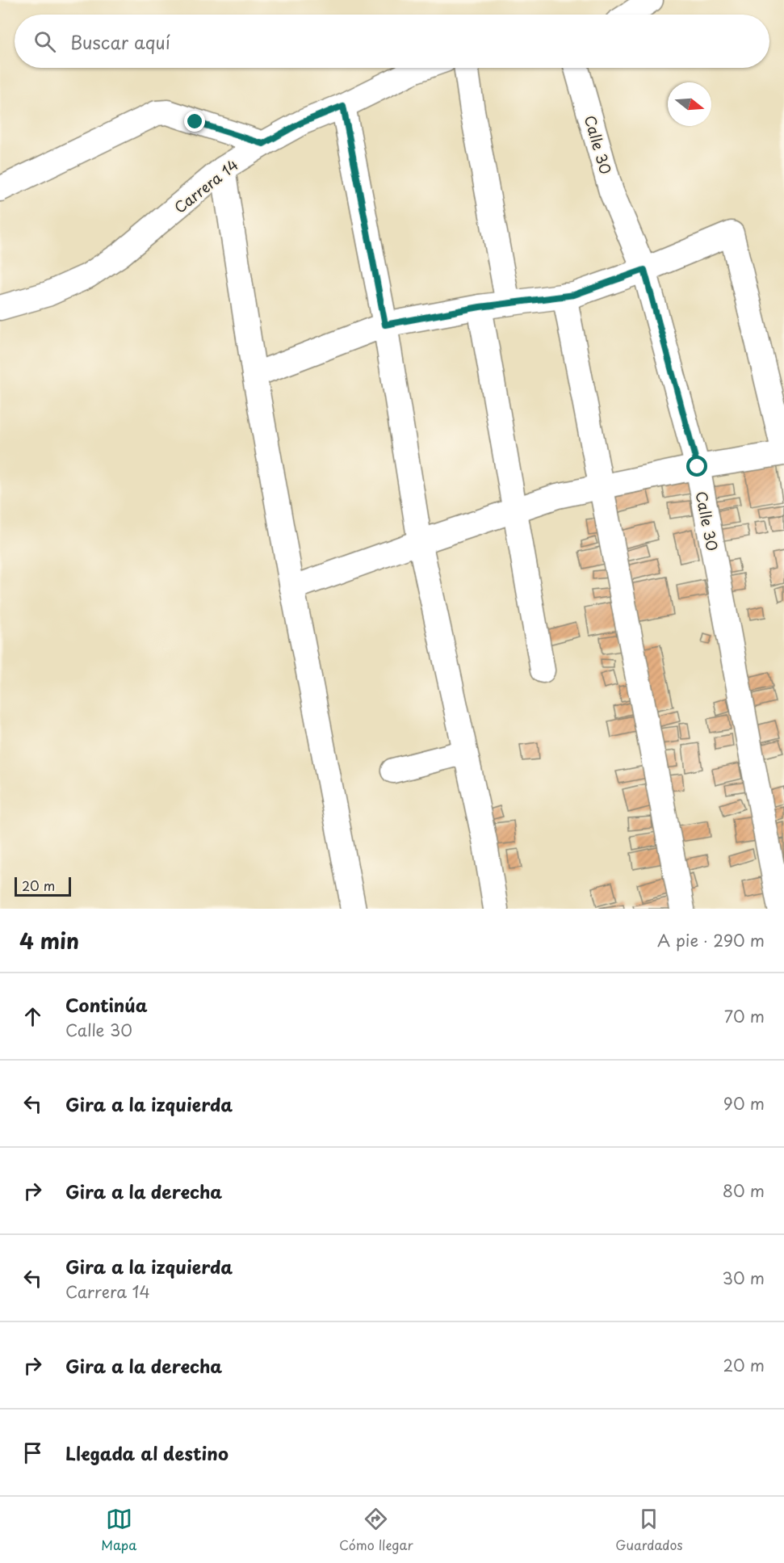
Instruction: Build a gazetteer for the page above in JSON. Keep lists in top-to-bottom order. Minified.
{"streets":{"street":["Calle 30","Carrera 14"]},"scale_bar":"20 m","north":"right","page":{"search":"Buscar aquí","scale":"20 m","heading":["4 min","A pie · 290 m"],"list":[["Continúa","Calle 30","70 m"],["Gira a la izquierda","90 m"],["Gira a la derecha","80 m"],["Gira a la izquierda","Carrera 14","30 m"],["Gira a la derecha","20 m"],"Llegada al destino"],"nav":["Mapa","Cómo llegar","Guardados"]}}
